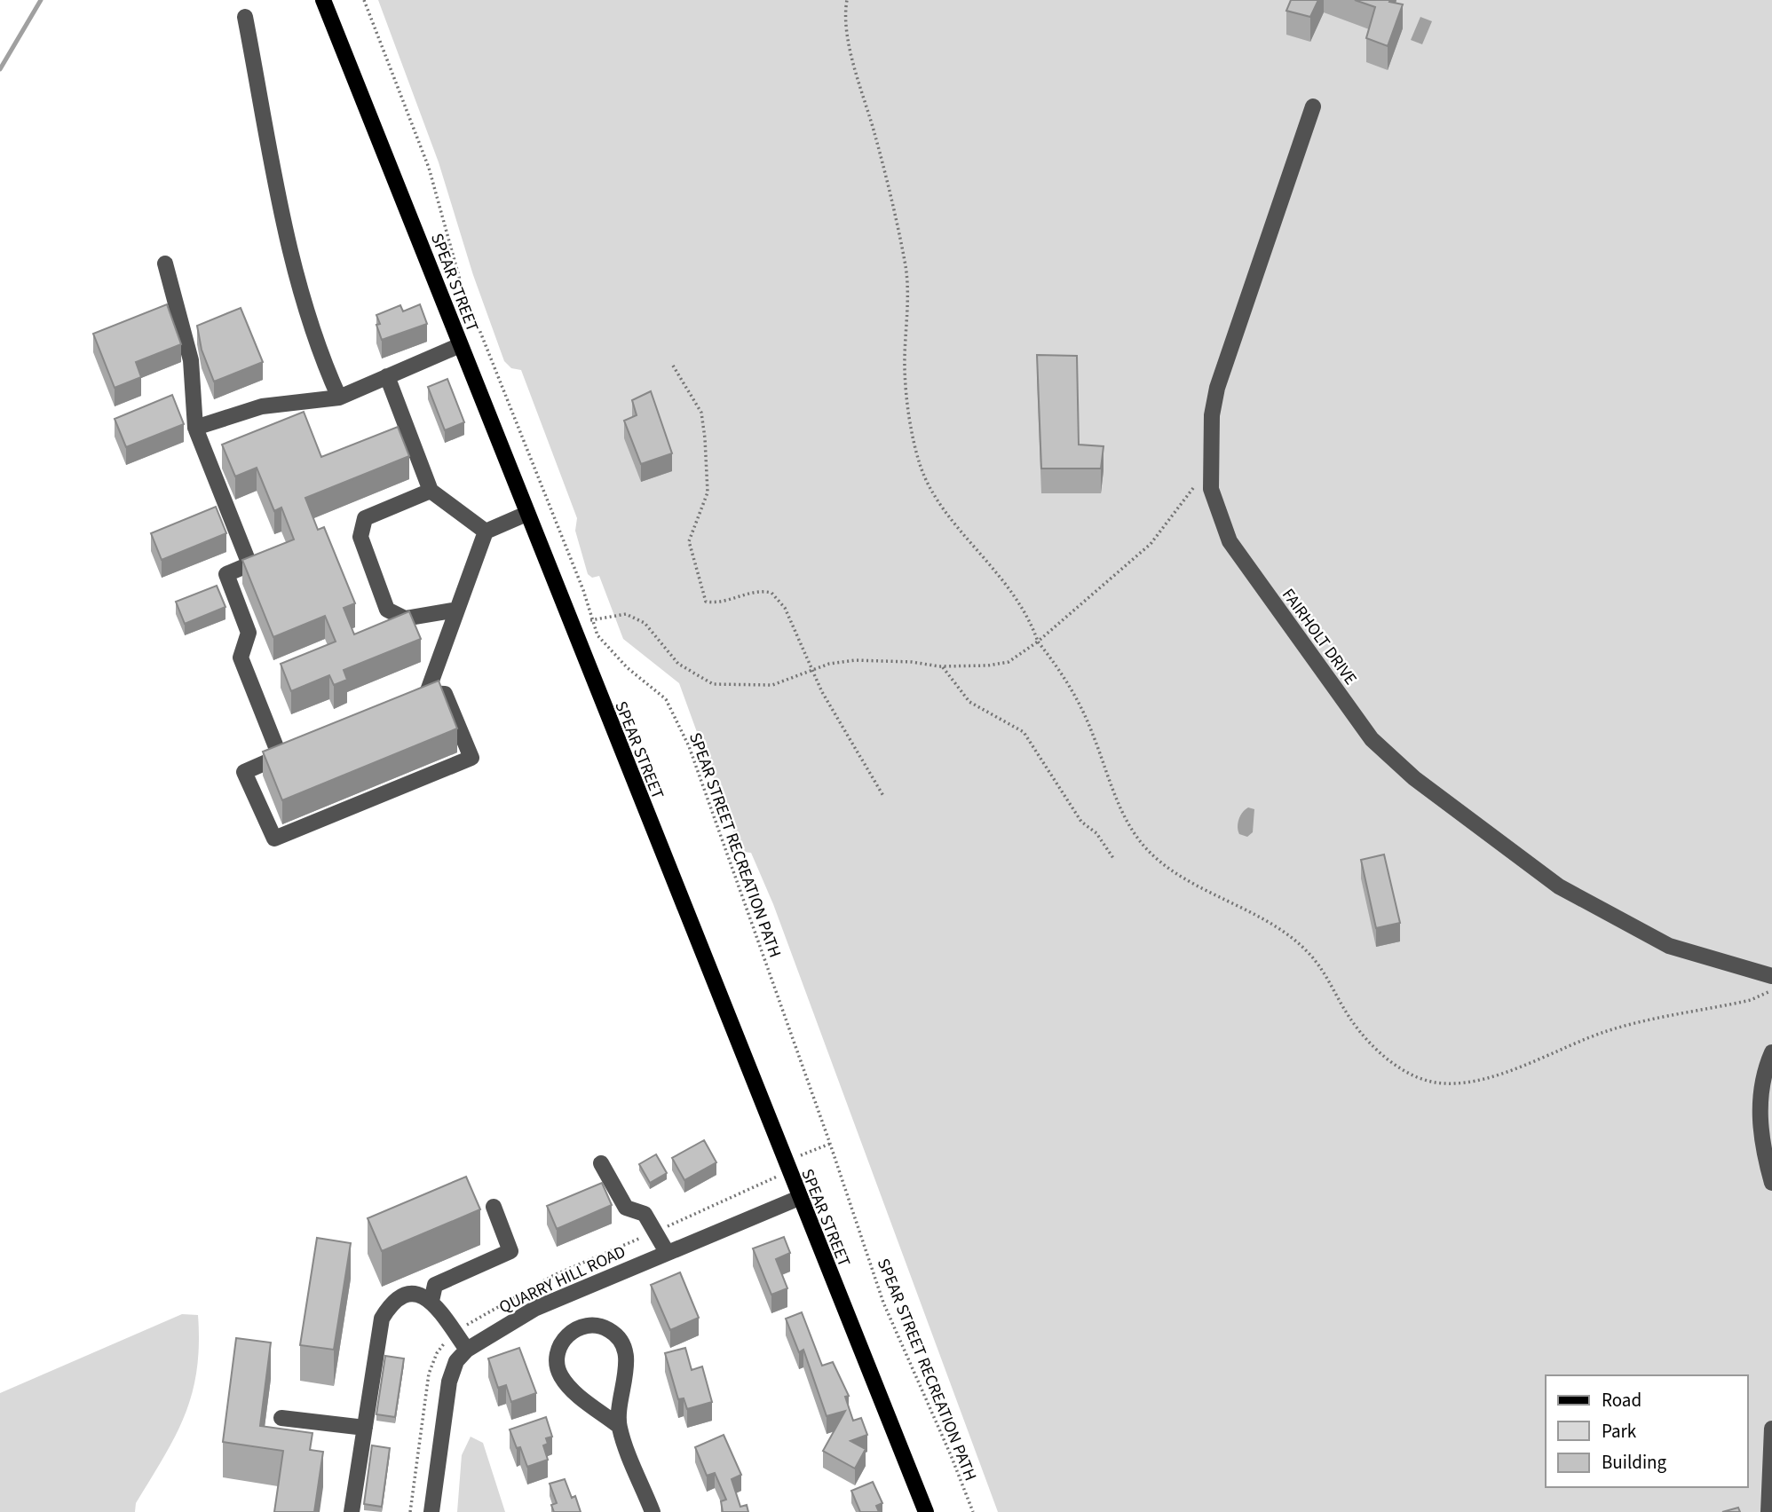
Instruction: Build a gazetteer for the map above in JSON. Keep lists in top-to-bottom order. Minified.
{"streets":{"main road":["SPEAR STREET"],"street":["FAIRHOLT DRIVE","QUARRY HILL ROAD"],"path":["SPEAR STREET RECREATION PATH"]},"crossings":[["SPEAR STREET","QUARRY HILL ROAD"]],"legend":["Road","Park","Building"]}
